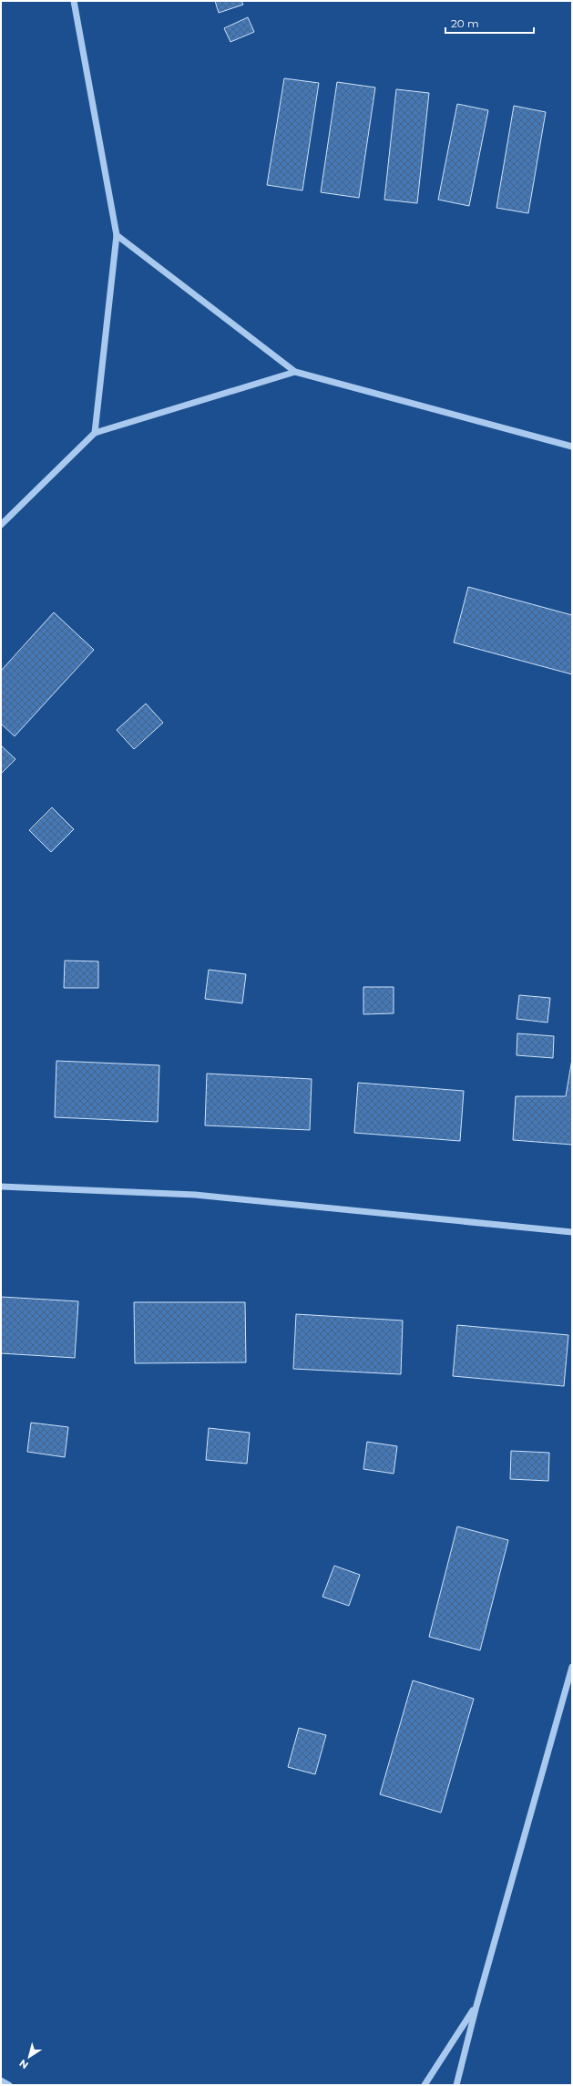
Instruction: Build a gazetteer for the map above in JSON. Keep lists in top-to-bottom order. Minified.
{"scale_bar":"20 m","north":"bottom left"}
